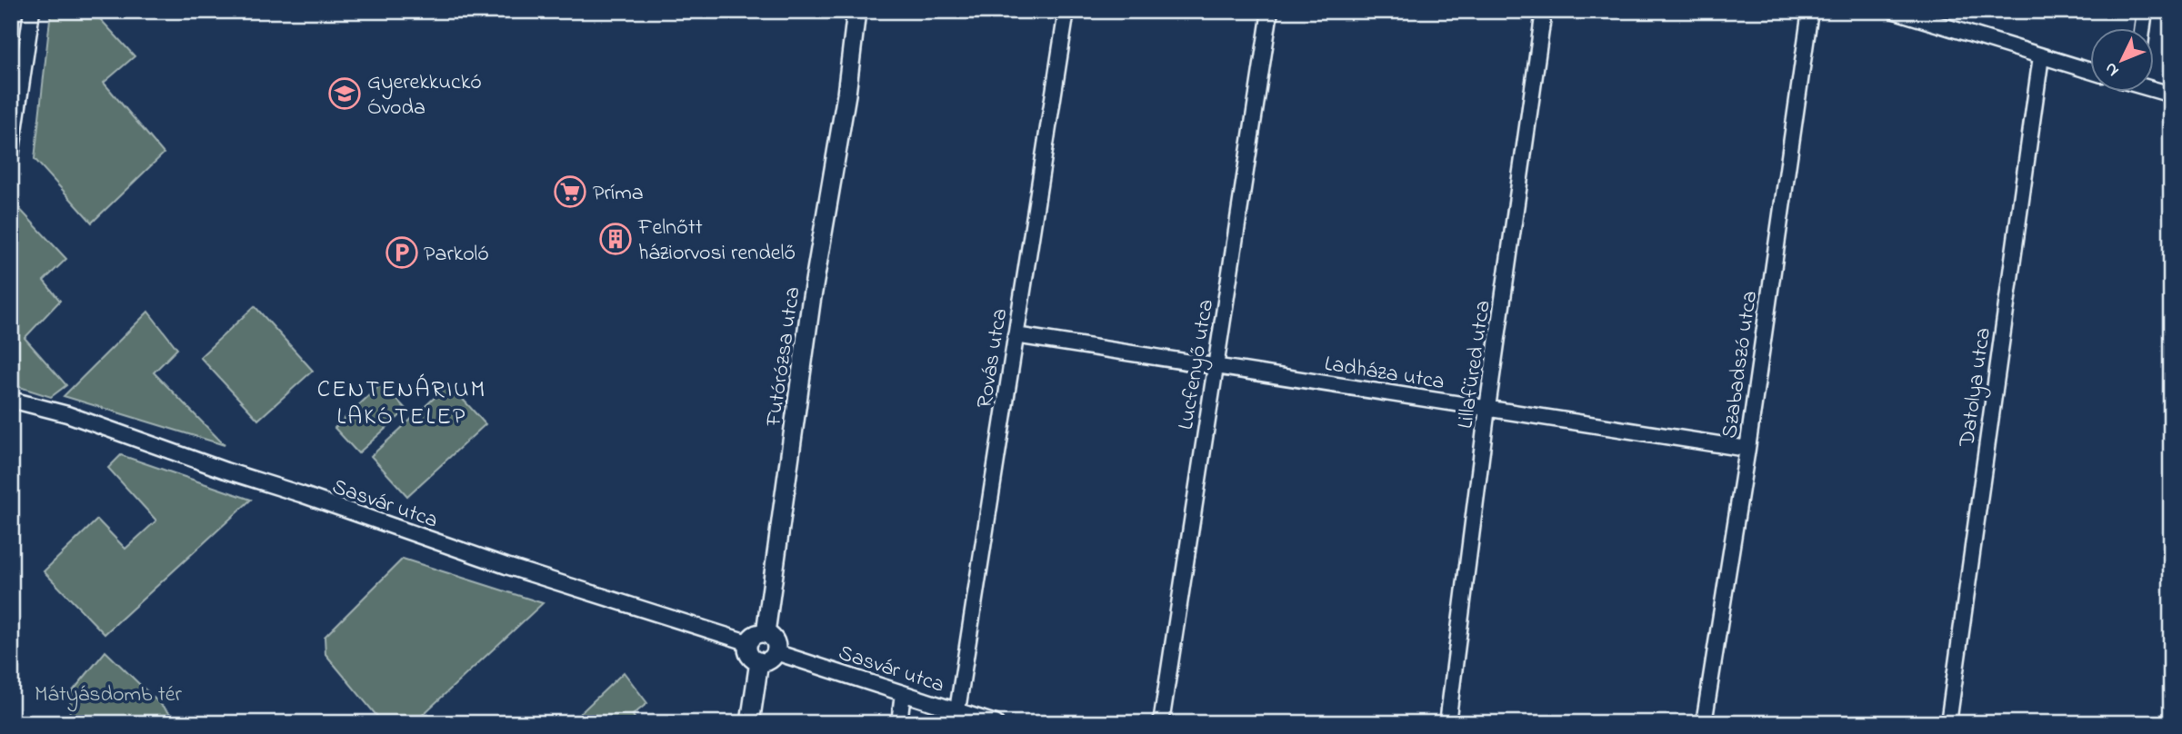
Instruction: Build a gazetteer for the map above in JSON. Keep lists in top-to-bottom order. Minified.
{"streets":{"street":["Futórózsa utca","Rovás utca","Lucfenyő utca","Lillafüred utca","Szabadszó utca","Ladháza utca","Datolya utca","Sasvár utca"]},"crossings":[["Futórózsa utca","Sasvár utca"],["Rovás utca","Ladháza utca"],["Rovás utca","Sasvár utca"],["Lucfenyő utca","Ladháza utca"],["Lillafüred utca","Ladháza utca"],["Szabadszó utca","Ladháza utca"]],"districts":["CENTENÁRIUM LAKÓTELEP"],"parks":["Mátyásdomb tér"],"places":{"school or university":["Gyerekkuckó Óvoda"],"supermarket":["Príma"],"building":["Felnőtt háziorvosi rendelő"],"parking":["Parkoló"]},"north":"bottom left"}
